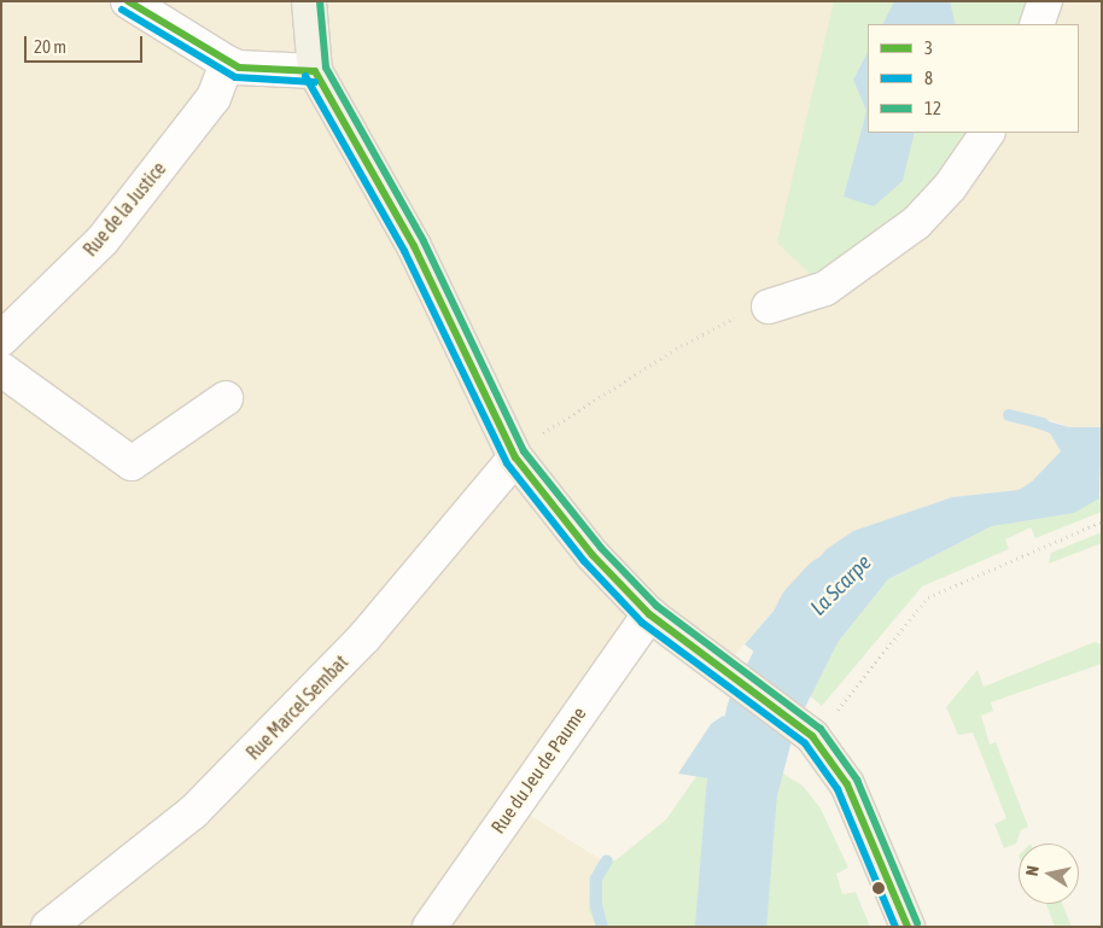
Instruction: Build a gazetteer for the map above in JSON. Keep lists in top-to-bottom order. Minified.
{"streets":{"street":["Rue de la Justice","Rue Marcel Sembat","Rue du Jeu de Paume"]},"water":["La Scarpe"],"lines":["transit line 3","transit line 12","transit line 8"],"legend":["3","8","12"],"scale_bar":"20 m","north":"left"}
